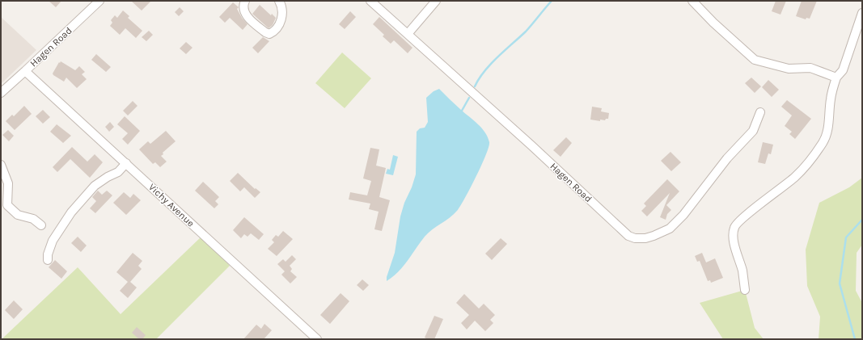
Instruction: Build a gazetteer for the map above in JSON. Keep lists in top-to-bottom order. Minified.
{"streets":{"street":["Hagen Road","Vichy Avenue"]},"crossings":[["Hagen Road","Vichy Avenue"]]}
